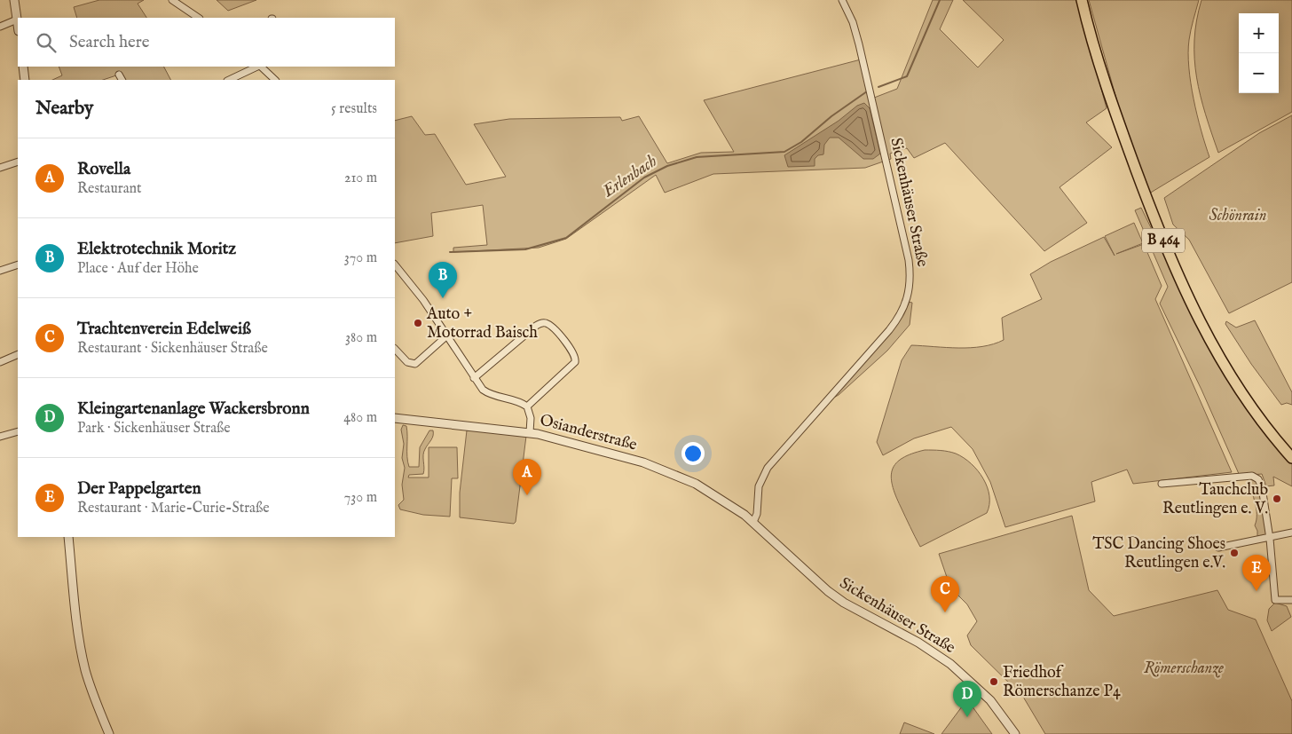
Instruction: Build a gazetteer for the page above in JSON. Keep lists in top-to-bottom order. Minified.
{"streets":{"main road":["B 464"],"street":["Sickenhäuser Straße","Osianderstraße"]},"crossings":[["Sickenhäuser Straße","Osianderstraße"]],"water":["Erlenbach"],"parks":["Schönrain","Römerschanze"],"places":["Auto + Motorrad Baisch","Tauchclub Reutlingen e. V.","TSC Dancing Shoes Reutlingen e.V.","Friedhof Römerschanze P4"],"page":{"map_buttons":["+","−"],"search":"Search here","heading":["Nearby","5 results"],"list":[{"mark":"A","name":"Rovella","note":"Restaurant","value":"210 m"},{"mark":"B","name":"Elektrotechnik Moritz","note":"Place · Auf der Höhe","value":"370 m"},{"mark":"C","name":"Trachtenverein Edelweiß","note":"Restaurant · Sickenhäuser Straße","value":"380 m"},{"mark":"D","name":"Kleingartenanlage Wackersbronn","note":"Park · Sickenhäuser Straße","value":"480 m"},{"mark":"E","name":"Der Pappelgarten","note":"Restaurant · Marie-Curie-Straße","value":"730 m"}],"pins":["B","A","E","C","D"]}}
